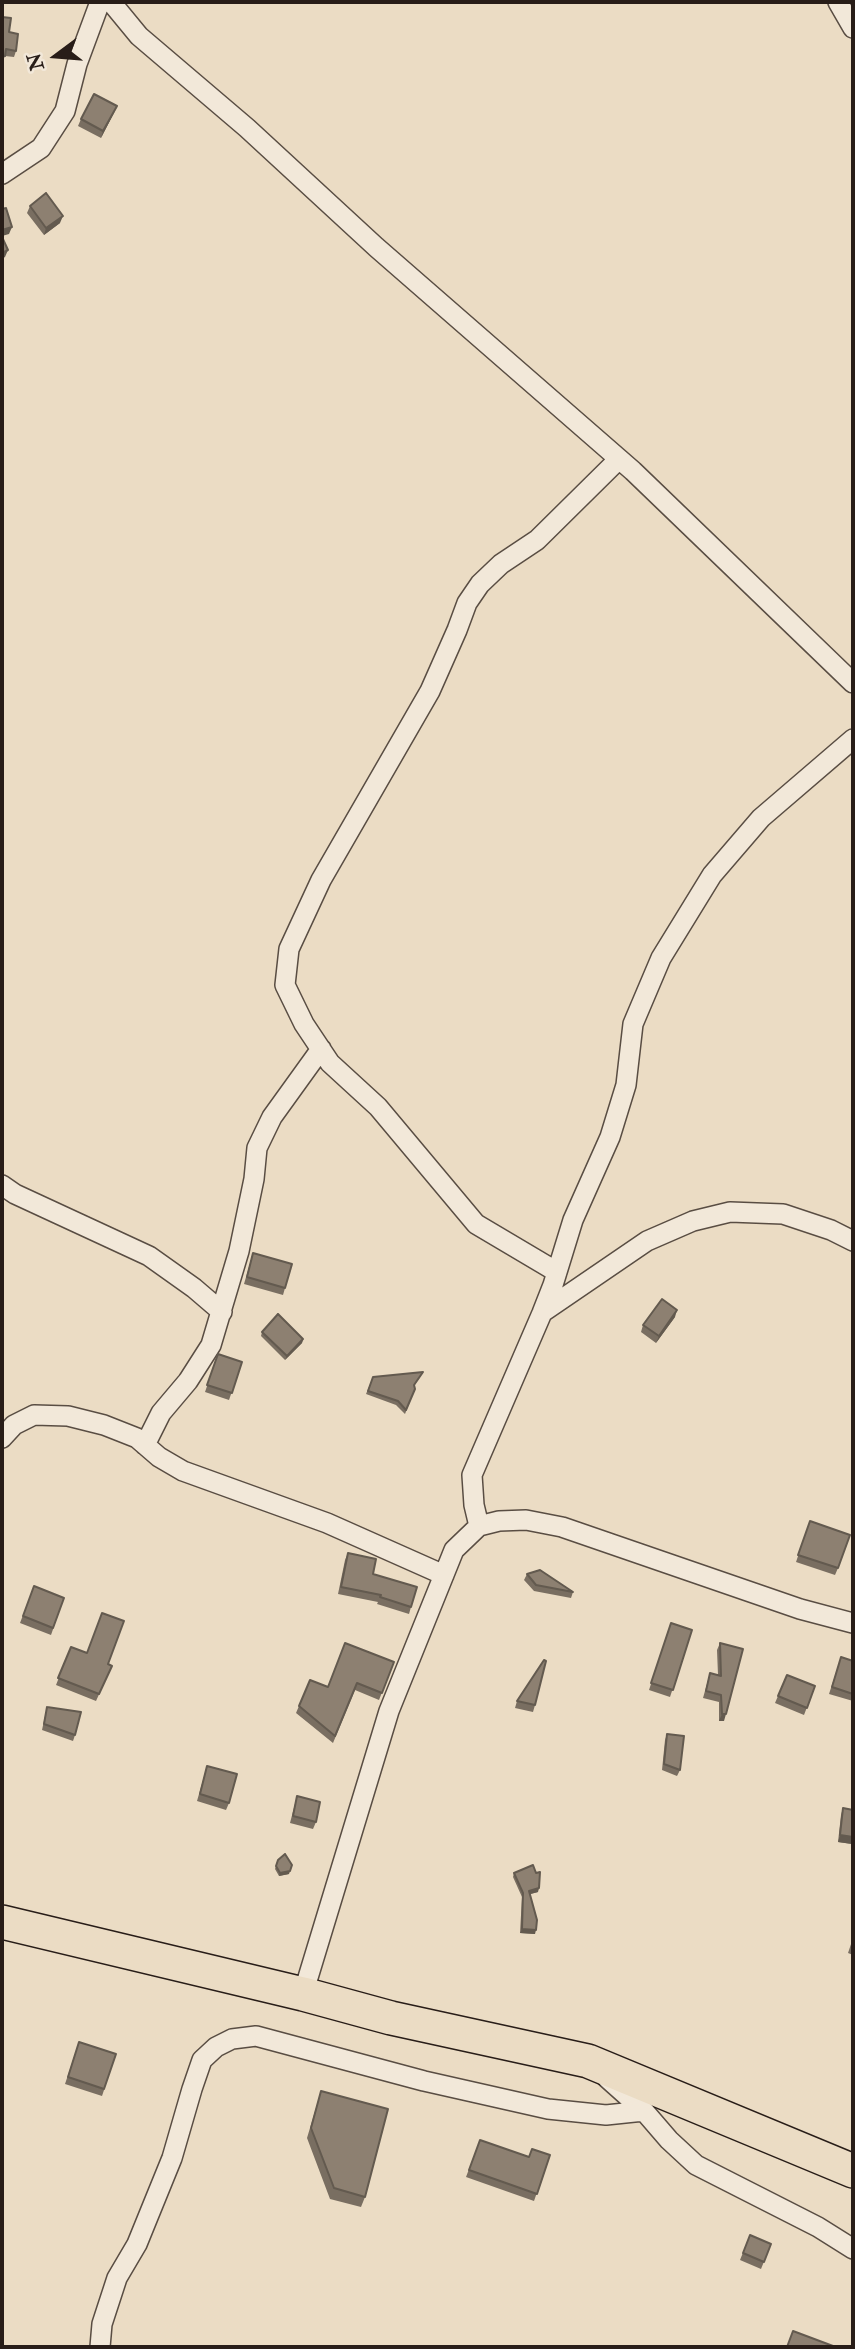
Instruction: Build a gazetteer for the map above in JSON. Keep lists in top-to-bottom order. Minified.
{"north":"left"}
